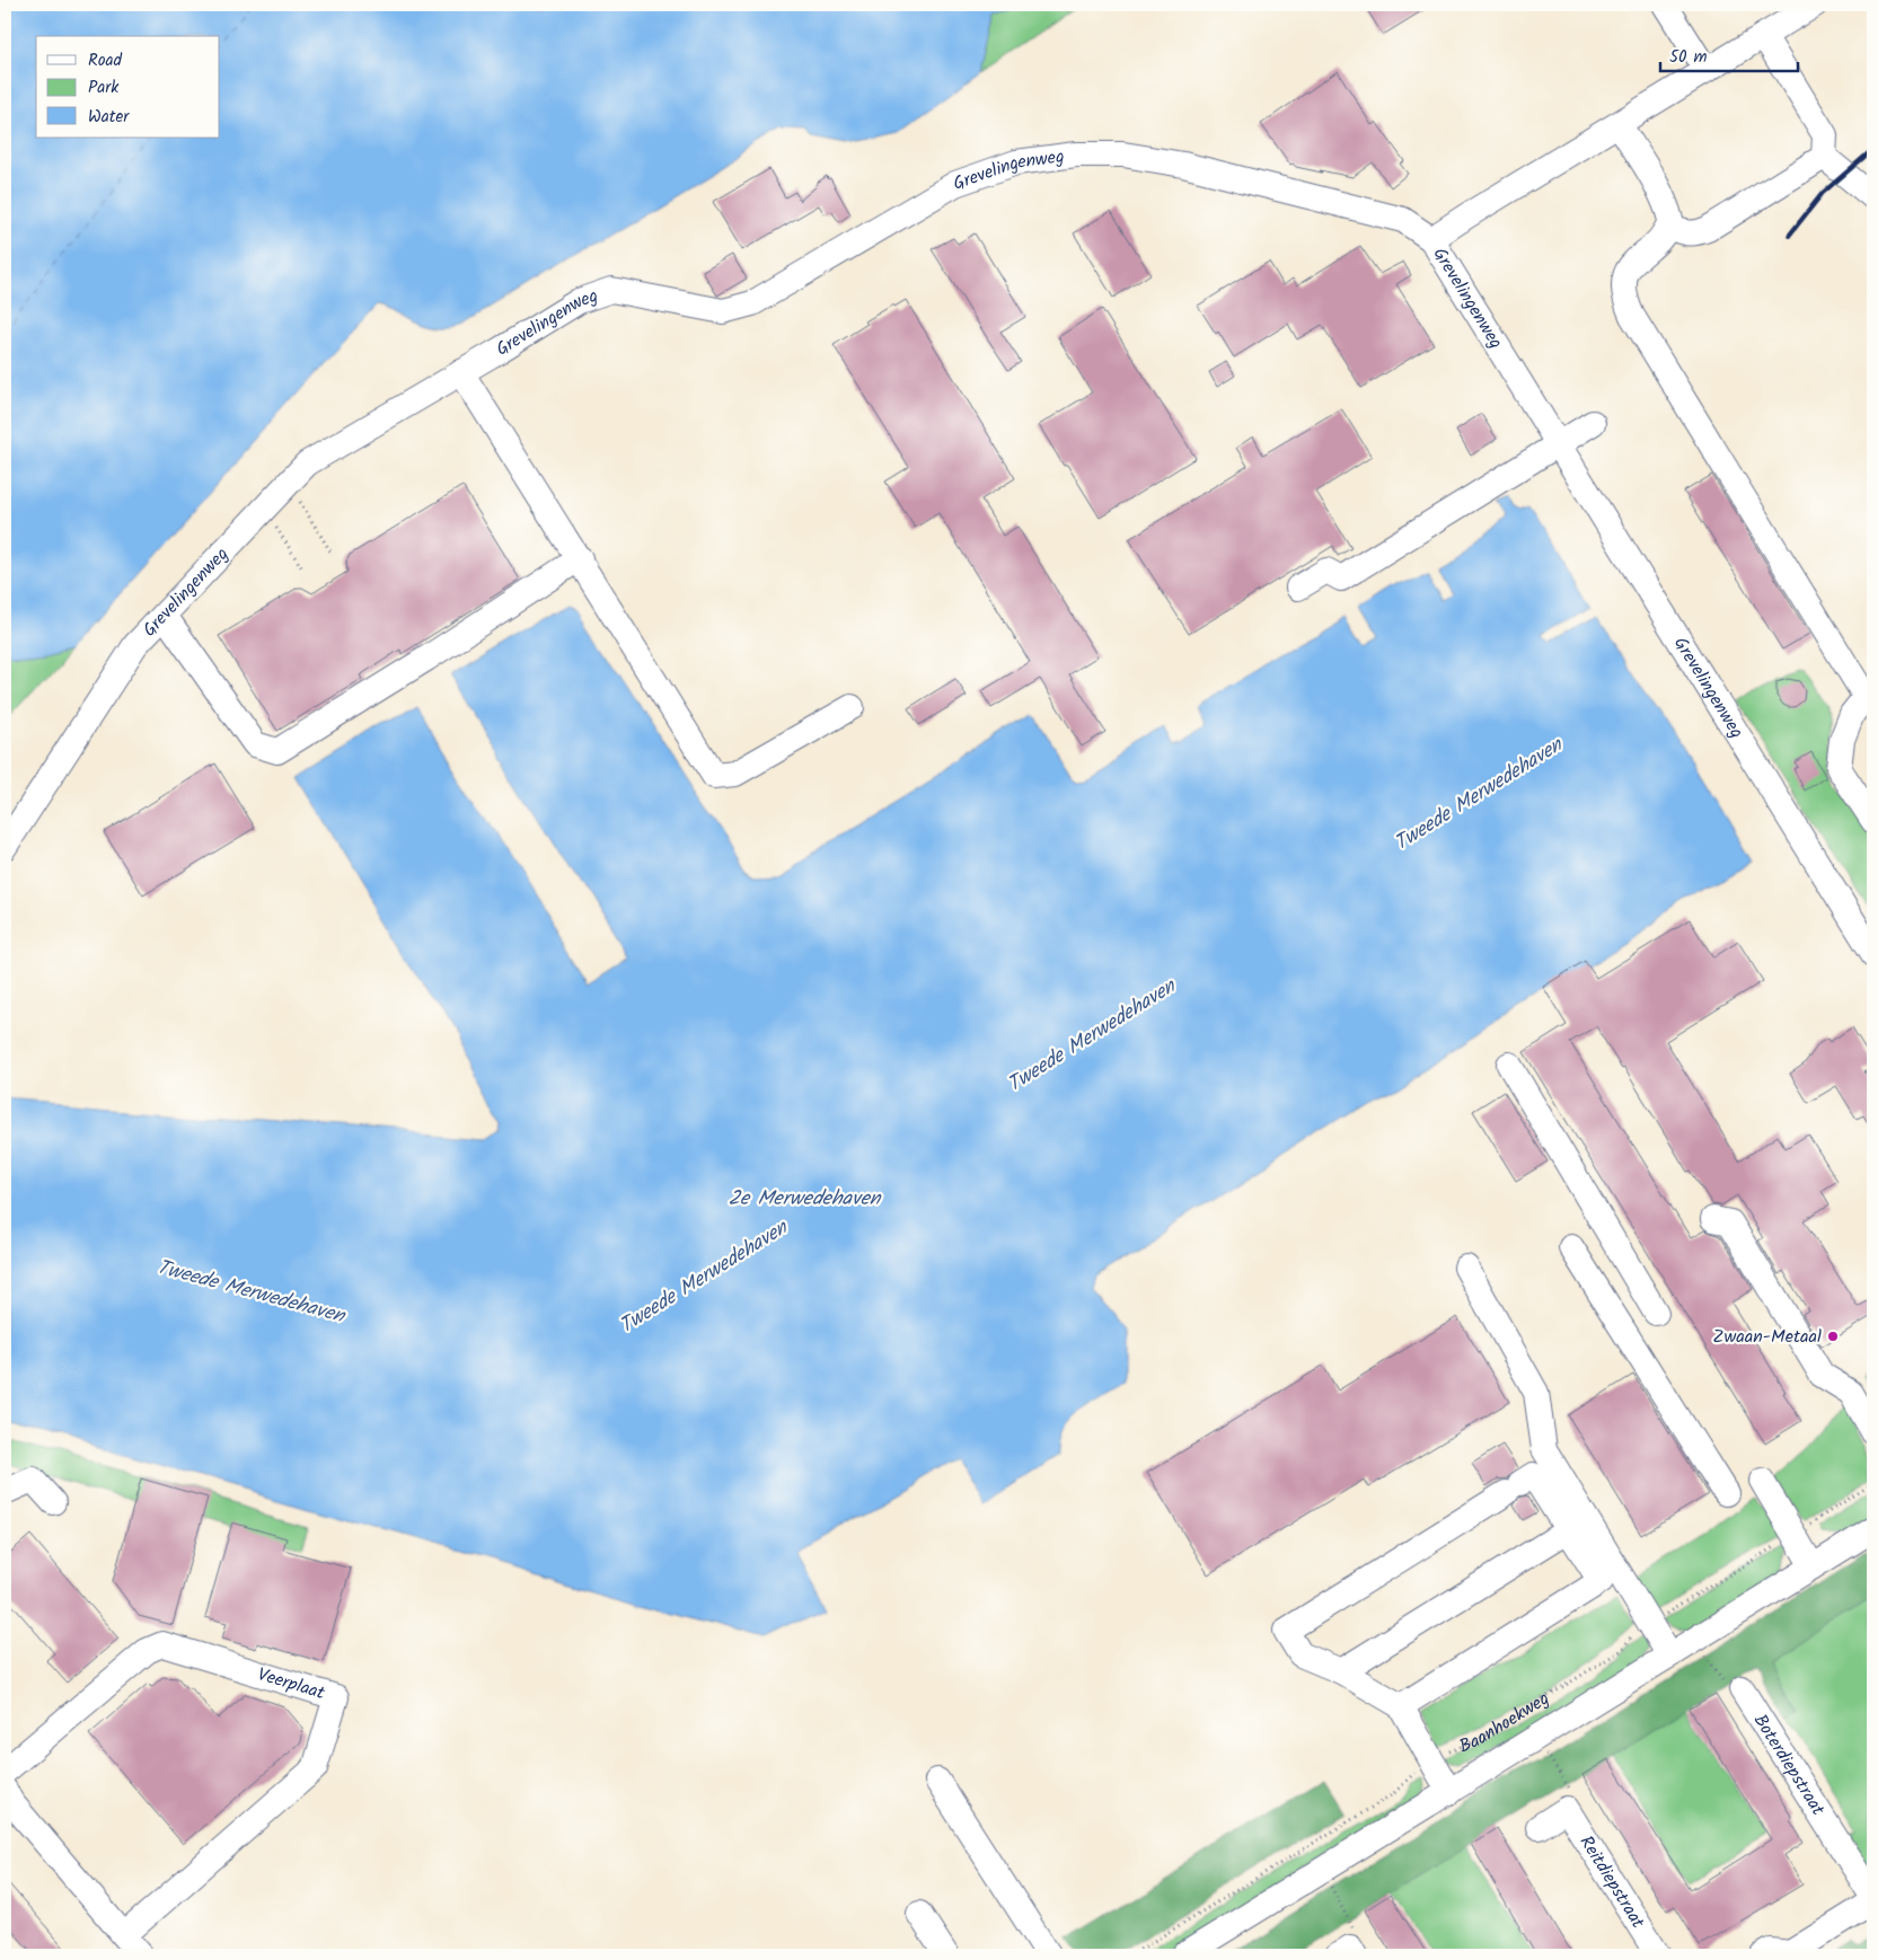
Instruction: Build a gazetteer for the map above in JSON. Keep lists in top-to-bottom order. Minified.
{"streets":{"street":["Grevelingenweg","Veerplaat","Baanhoekweg","Boterdiepstraat","Reitdiepstraat"]},"water":["Tweede Merwedehaven","2e Merwedehaven"],"places":["Zwaan-Metaal"],"legend":["Road","Park","Water"],"scale_bar":"50 m"}
